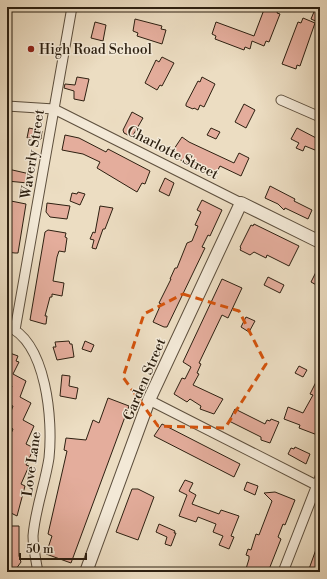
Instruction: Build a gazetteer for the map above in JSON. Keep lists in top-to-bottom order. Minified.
{"streets":{"street":["Charlotte Street","Waverly Street","Garden Street","Love Lane"]},"crossings":[["Charlotte Street","Waverly Street"],["Charlotte Street","Garden Street"],["Waverly Street","Love Lane"]],"places":["High Road School"],"scale_bar":"50 m"}
